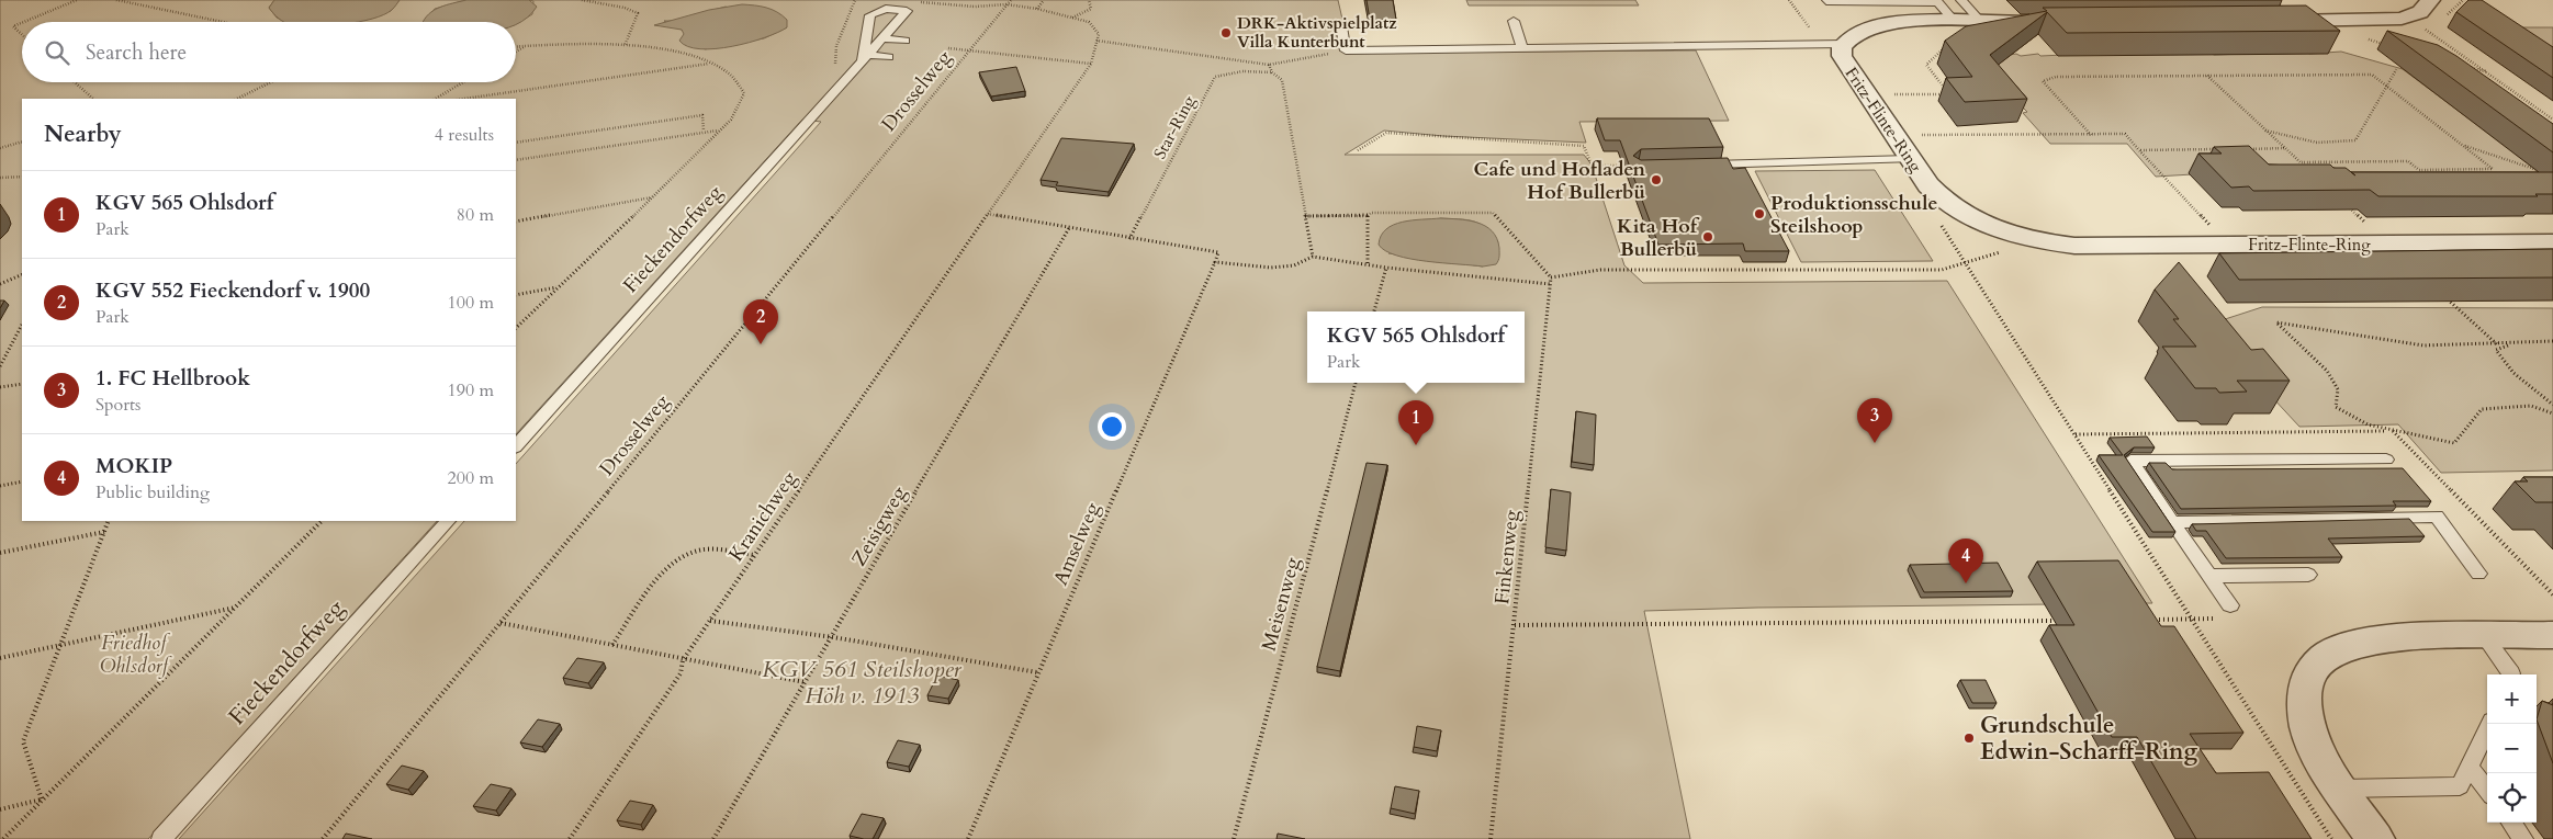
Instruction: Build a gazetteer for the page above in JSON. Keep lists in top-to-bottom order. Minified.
{"streets":{"street":["Fritz-Flinte-Ring"],"lane":["Fieckendorfweg"],"path":["Drosselweg","Star-Ring","Kranichweg","Zeisigweg","Amselweg","Finkenweg","Meisenweg"]},"parks":["Friedhof Ohlsdorf","KGV 561 Steilshoper Höh v. 1913"],"places":["DRK-Aktivspielplatz Villa Kunterbunt","Cafe und Hofladen Hof Bullerbü","Produktionsschule Steilshoop","Kita Hof Bullerbü","Grundschule Edwin-Scharff-Ring"],"page":{"search":"Search here","heading":["Nearby","4 results"],"list":[{"mark":"1","name":"KGV 565 Ohlsdorf","note":"Park","value":"80 m"},{"mark":"2","name":"KGV 552 Fieckendorf v. 1900","note":"Park","value":"100 m"},{"mark":"3","name":"1. FC Hellbrook","note":"Sports","value":"190 m"},{"mark":"4","name":"MOKIP","note":"Public building","value":"200 m"}],"pins":["2","3","1","4"],"popup":["KGV 565 Ohlsdorf","Park"],"map_buttons":["+","−"]}}
